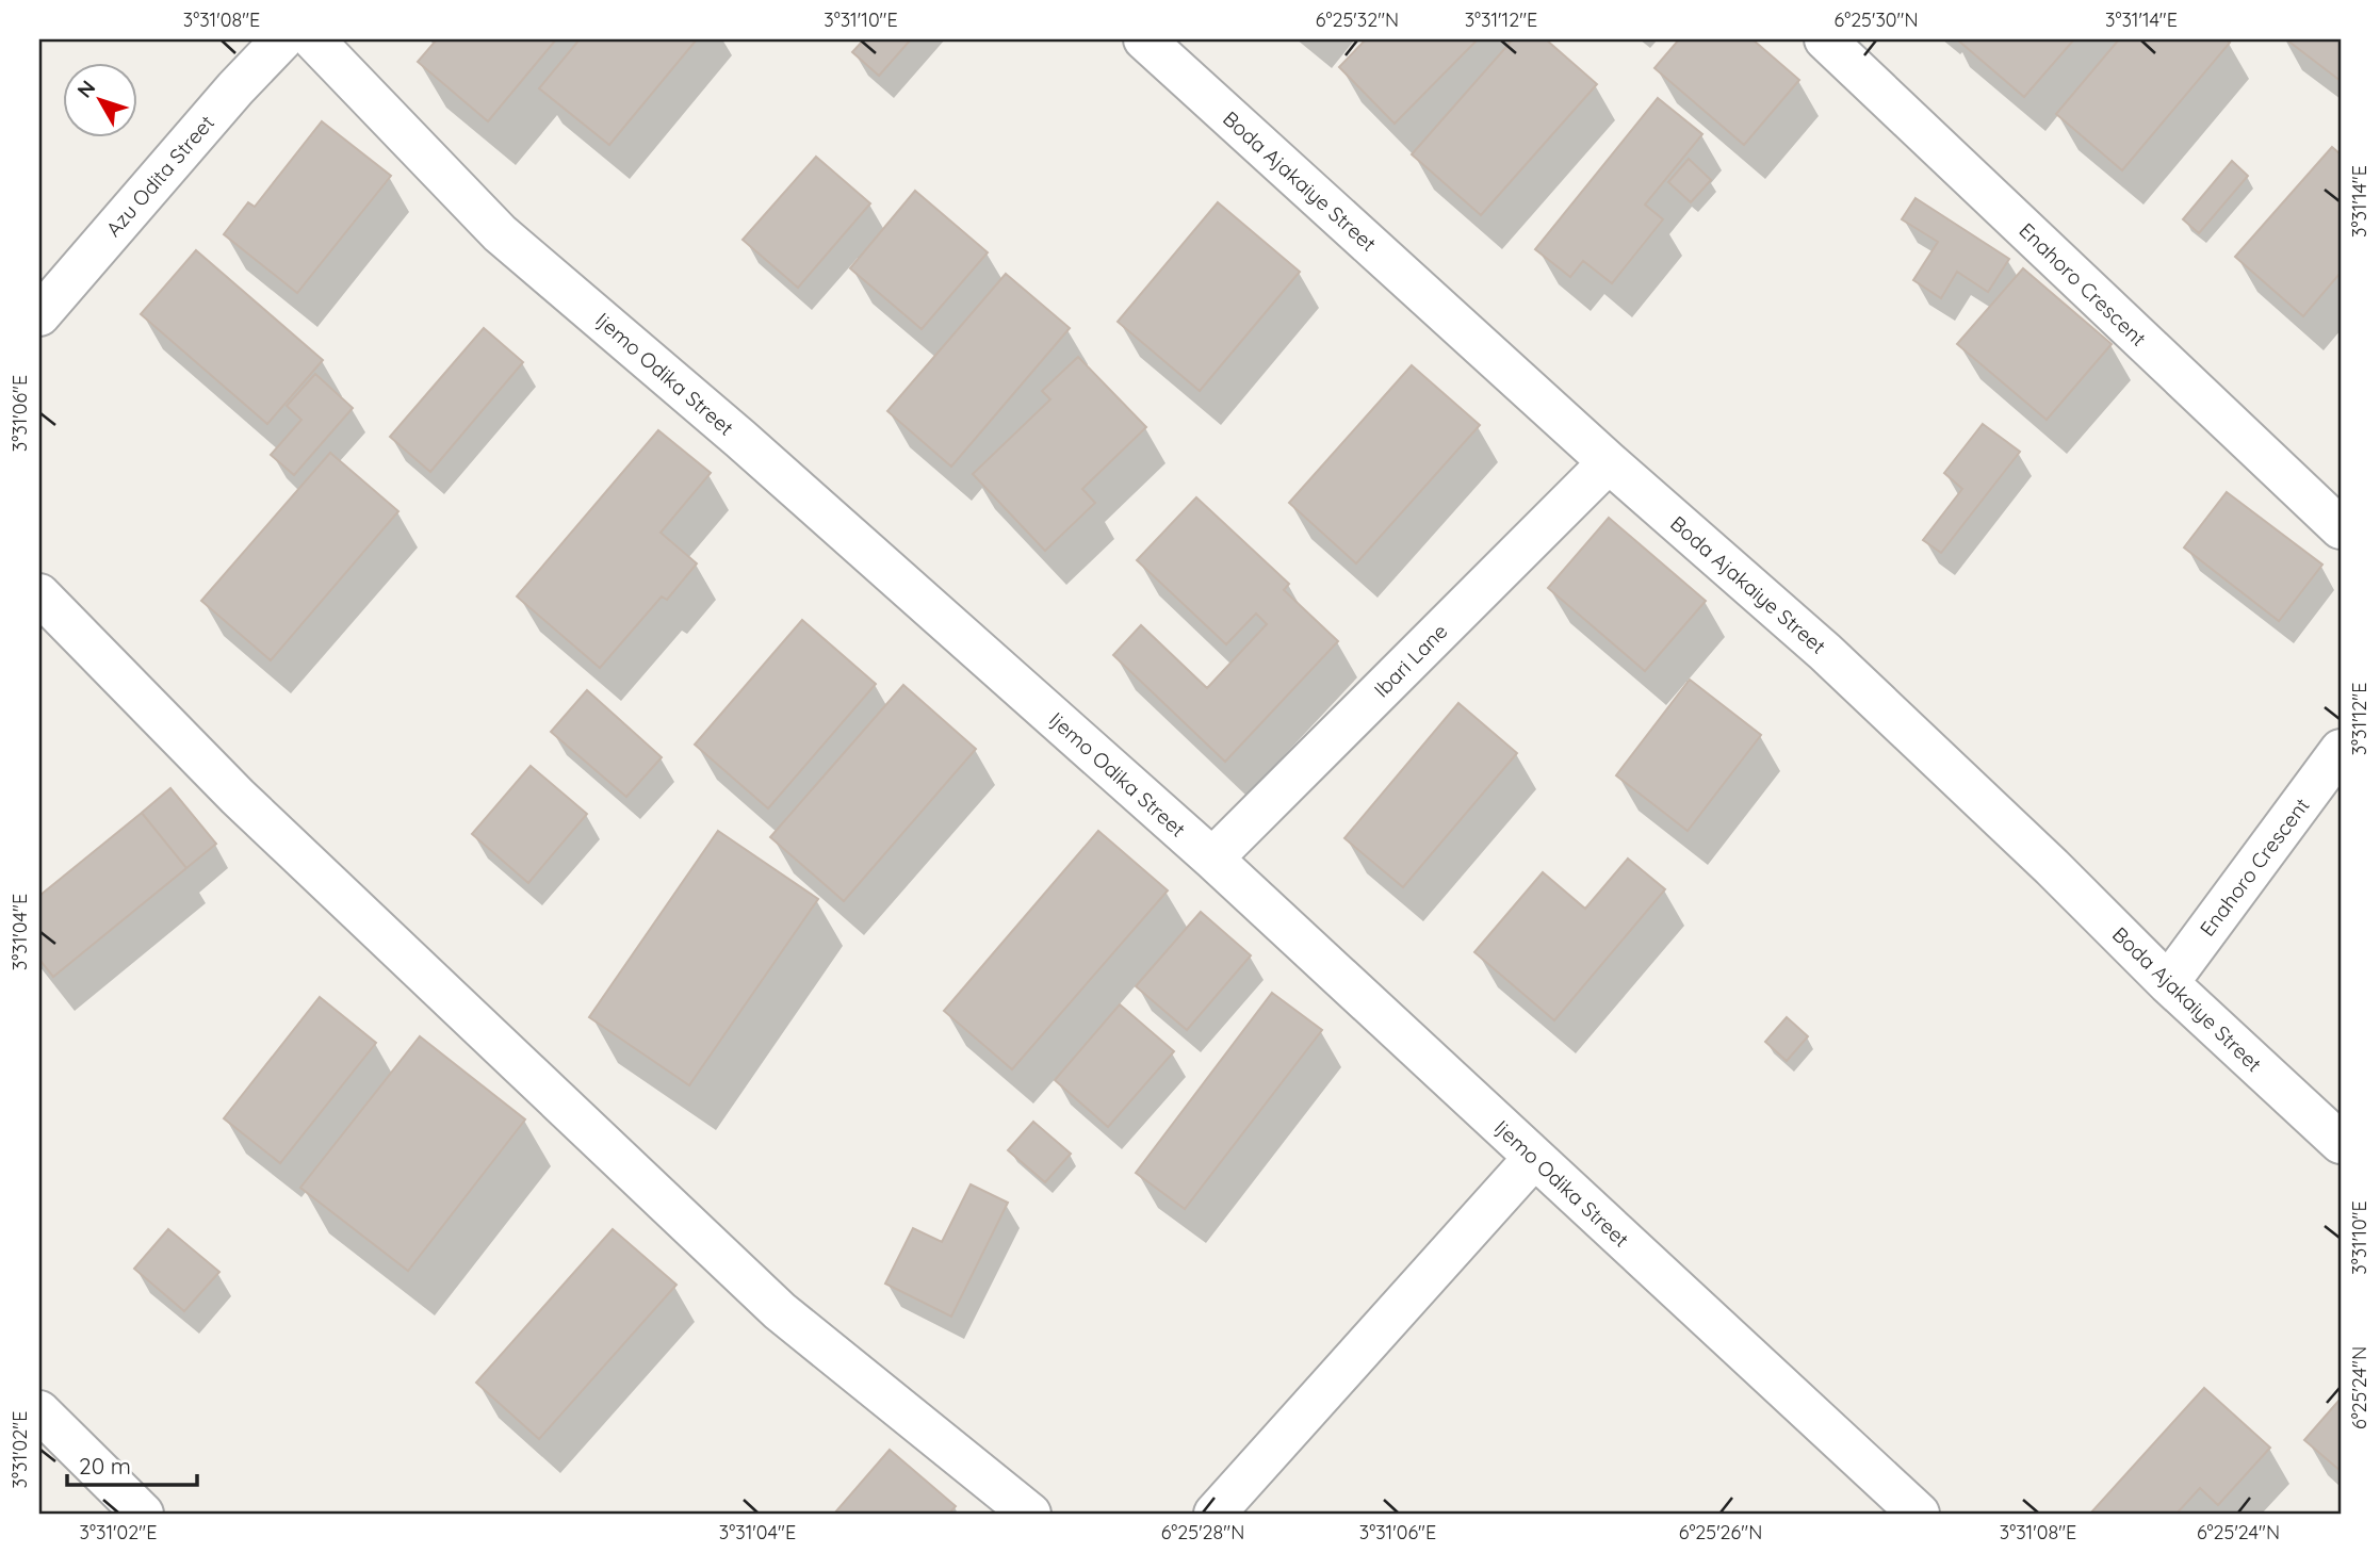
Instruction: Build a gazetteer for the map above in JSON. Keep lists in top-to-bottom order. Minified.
{"streets":{"street":["Azu Odita Street","Boda Ajakaiye Street","Enahoro Crescent","Ijemo Odika Street","Ibari Lane"]},"crossings":[["Boda Ajakaiye Street","Enahoro Crescent"],["Boda Ajakaiye Street","Ibari Lane"],["Ijemo Odika Street","Ibari Lane"]],"scale_bar":"20 m","north":"top left","coordinates":["3°31'08\"E","3°31'10\"E","6°25'32\"N","3°31'12\"E","6°25'30\"N","3°31'14\"E","3°31'06\"E","3°31'04\"E","6°25'24\"N","3°31'02\"E","6°25'28\"N","6°25'26\"N"]}
